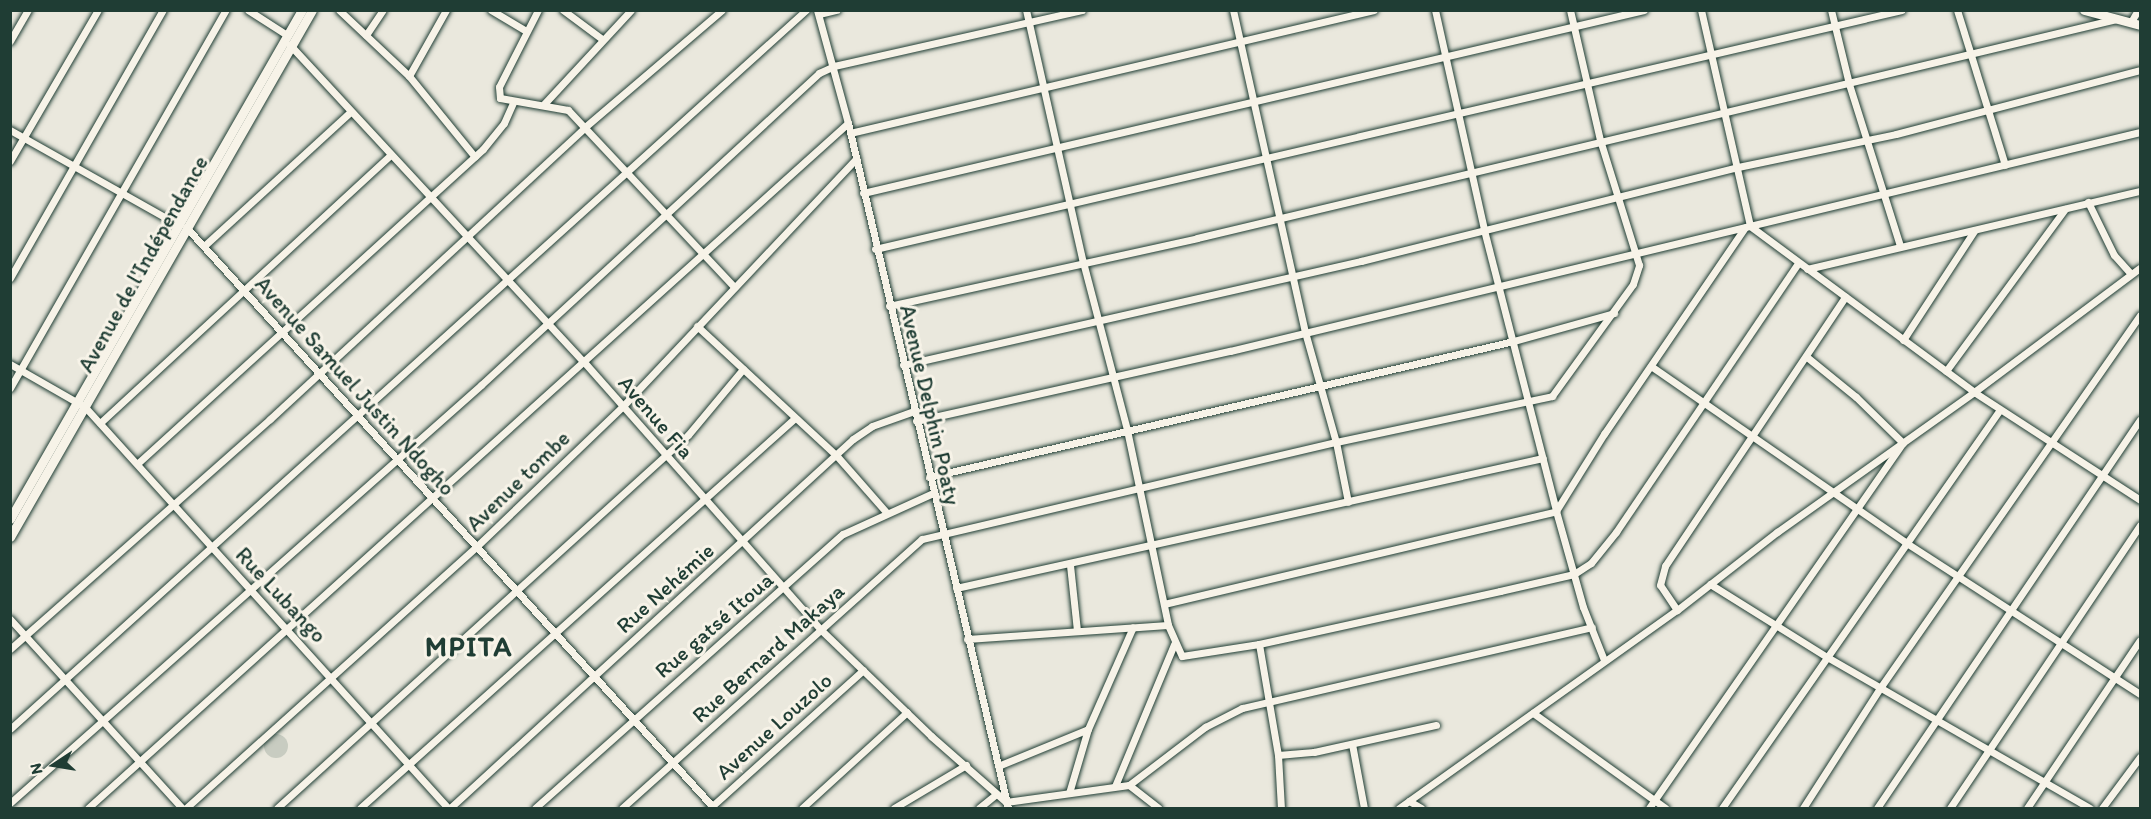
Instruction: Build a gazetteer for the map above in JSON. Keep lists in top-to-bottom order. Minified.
{"streets":{"street":["Avenue de l'Indépendance","Avenue Samuel Justin Ndogho","Avenue Delphin Poaty","Avenue Fia","Avenue tombe","Rue Nehémie","Rue Lubango","Rue gatsé Itoua","Rue Bernard Makaya","Avenue Louzolo"]},"crossings":[["Avenue de l'Indépendance","Avenue Samuel Justin Ndogho"],["Avenue de l'Indépendance","Avenue Fia"],["Avenue de l'Indépendance","Rue Lubango"],["Avenue Samuel Justin Ndogho","Avenue tombe"],["Avenue Samuel Justin Ndogho","Rue Nehémie"],["Avenue Samuel Justin Ndogho","Rue gatsé Itoua"],["Avenue Samuel Justin Ndogho","Rue Bernard Makaya"],["Avenue Samuel Justin Ndogho","Avenue Louzolo"],["Avenue Delphin Poaty","Avenue Fia"],["Avenue Delphin Poaty","Avenue tombe"],["Avenue Delphin Poaty","Rue Nehémie"],["Avenue Delphin Poaty","Rue gatsé Itoua"],["Avenue Delphin Poaty","Rue Bernard Makaya"],["Avenue Fia","Avenue tombe"],["Avenue Fia","Rue Nehémie"],["Avenue Fia","Rue gatsé Itoua"],["Avenue Fia","Rue Bernard Makaya"],["Avenue Fia","Avenue Louzolo"],["Avenue tombe","Rue Lubango"],["Rue Nehémie","Rue Lubango"]],"districts":["MPITA"],"north":"left"}
